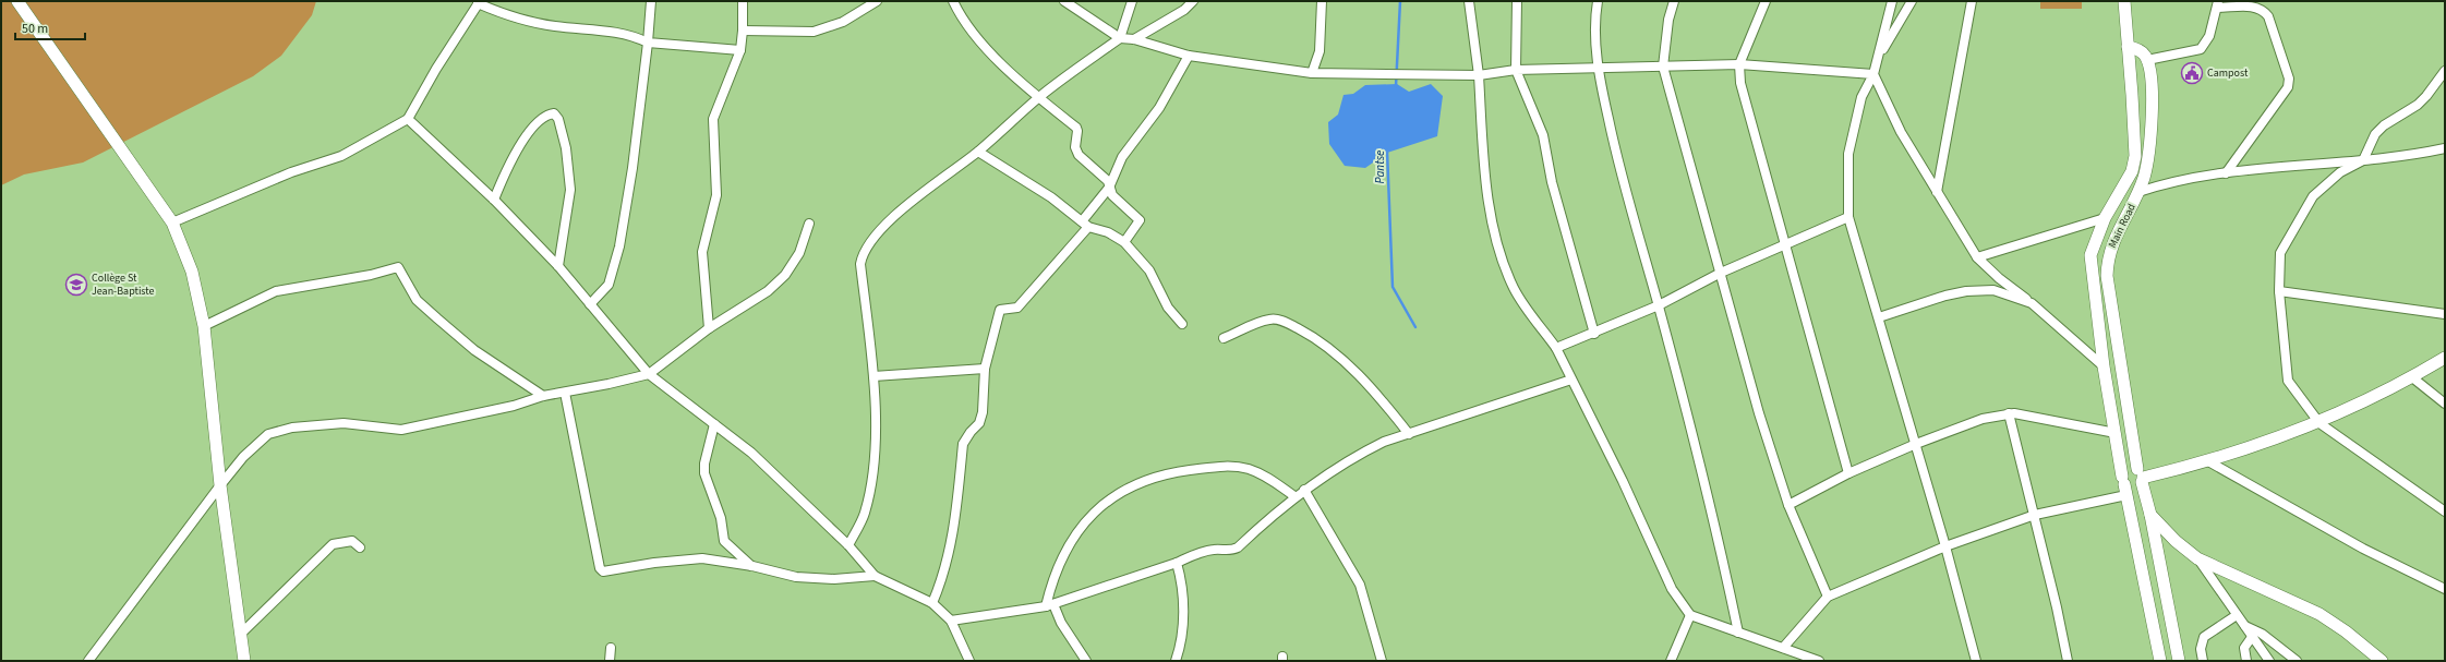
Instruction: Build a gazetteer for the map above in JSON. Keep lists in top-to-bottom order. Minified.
{"streets":{"main road":["Main Road"]},"water":["Pantse"],"places":{"public building":["Campost"],"school or university":["Collège St Jean-Baptiste"]},"scale_bar":"50 m"}
